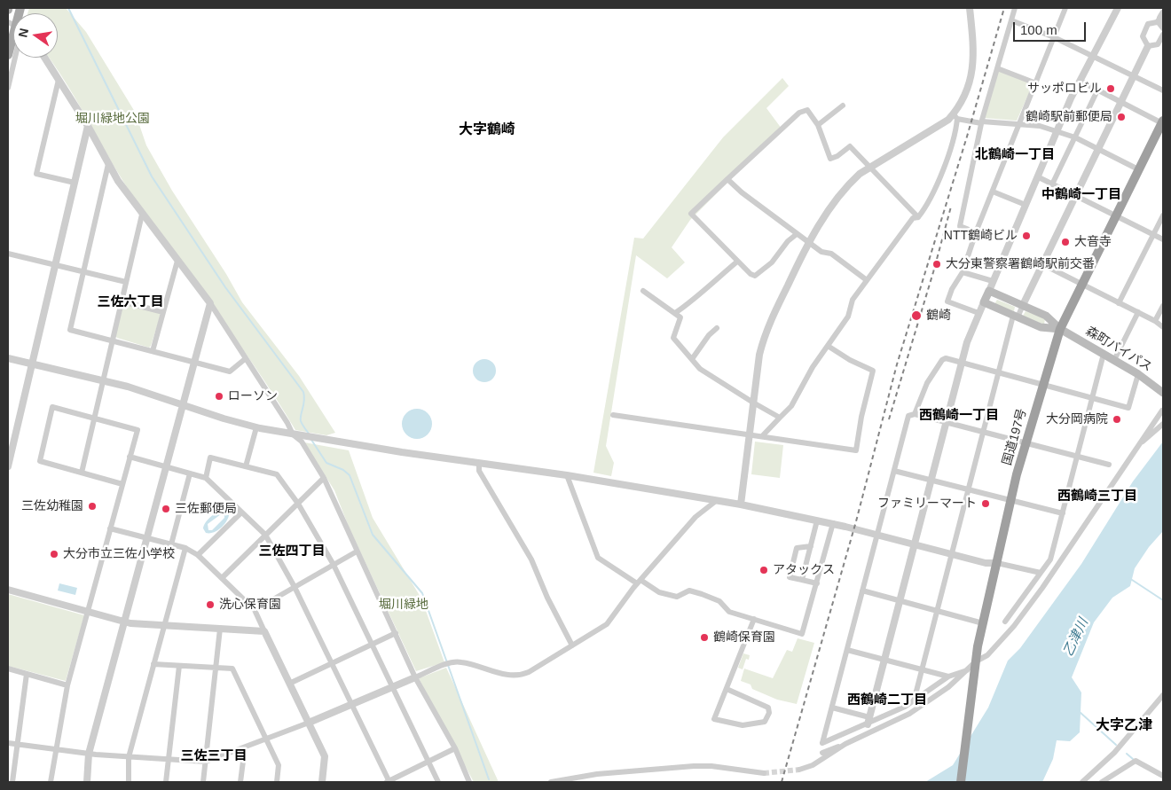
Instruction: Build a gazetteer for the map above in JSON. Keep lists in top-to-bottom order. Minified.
{"streets":{"highway":["国道197号"],"main road":["森町バイパス"]},"crossings":[["森町バイパス","国道197号"]],"districts":["大字鶴崎","北鶴崎一丁目","中鶴崎一丁目","三佐六丁目","西鶴崎一丁目","西鶴崎三丁目","三佐四丁目","西鶴崎二丁目","大字乙津","三佐三丁目"],"water":["乙津川"],"parks":["堀川緑地公園","堀川緑地"],"places":["サッポロビル","鶴崎駅前郵便局","NTT鶴崎ビル","大音寺","大分東警察署鶴崎駅前交番","鶴崎","ローソン","大分岡病院","ファミリーマート","三佐幼稚園","三佐郵便局","大分市立三佐小学校","アタックス","洗心保育園","鶴崎保育園"],"scale_bar":"100 m","north":"left"}
